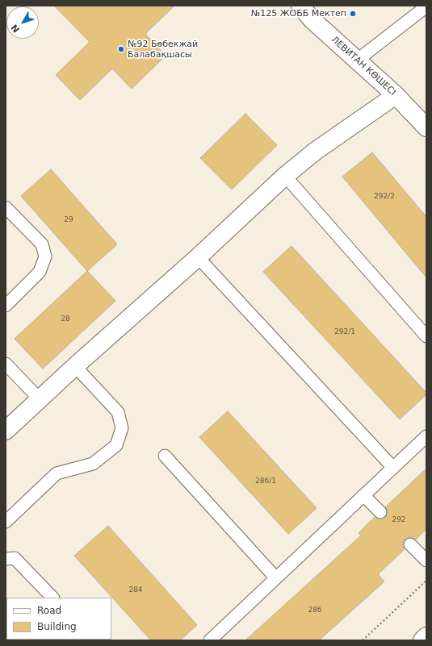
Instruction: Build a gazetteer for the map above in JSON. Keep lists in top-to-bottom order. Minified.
{"streets":{"street":["ЛЕВИТАН КӨШЕСІ"]},"places":["№125 ЖОББ Мектеп","№92 Бөбекжай Балабақшасы"],"house_numbers":["292/2","29","28","292/1","286/1","292","284","286"],"legend":["Road","Building"],"north":"bottom left"}
